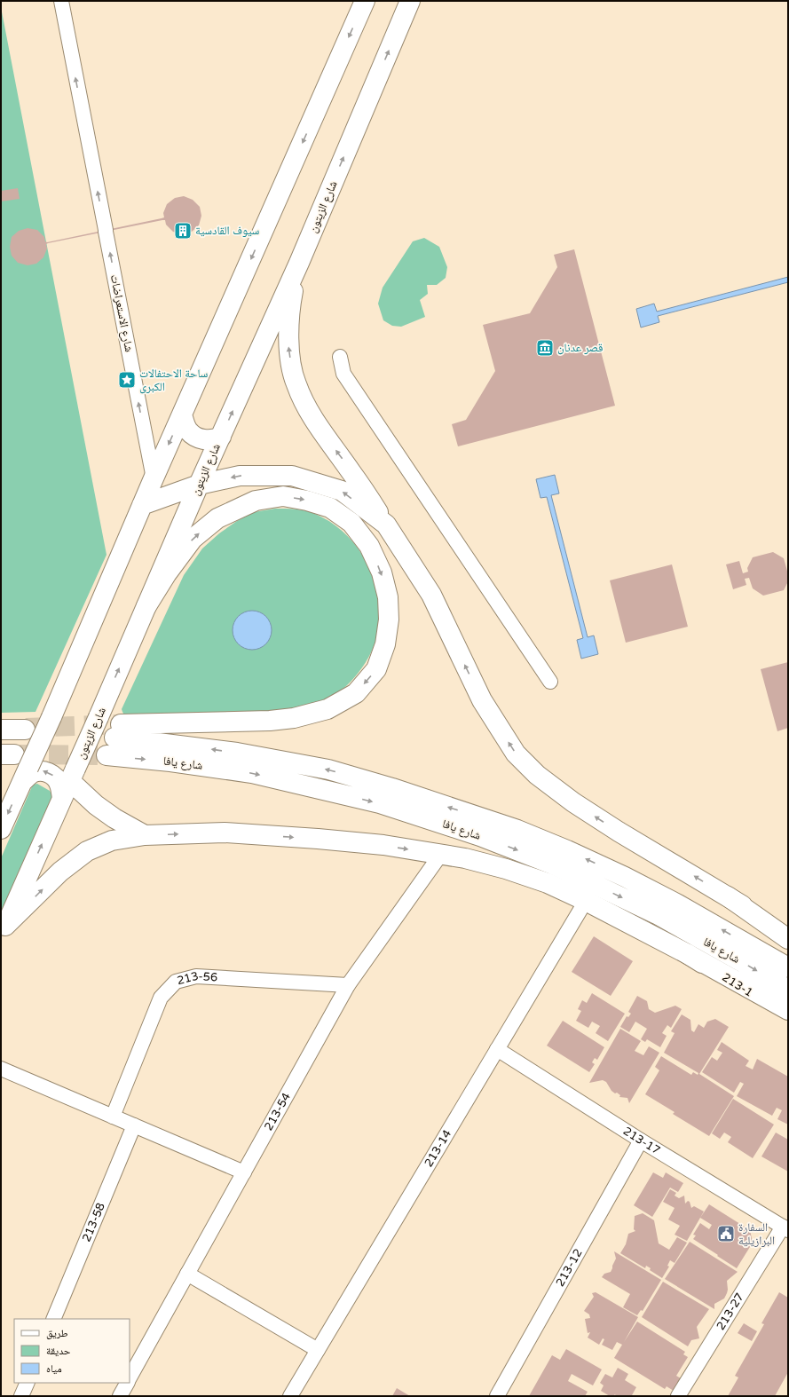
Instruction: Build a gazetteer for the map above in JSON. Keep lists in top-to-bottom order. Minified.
{"streets":{"main road":["شارع الزيتون","شارع يافا","213-1"],"street":["شارع الاستعراضات","213-56","213-54","213-17","213-14","213-58","213-12","213-27"]},"crossings":[["شارع الزيتون","شارع يافا"],["213-56","213-54"],["213-17","213-14"],["213-17","213-12"],["213-17","213-27"]],"one_way":["شارع الاستعراضات"],"places":{"building":["سيوف القادسية"],"museum":["قصر عدنان"],"place":["ساحة الاحتفالات الكبرى"],"public building":["السفارة البرازيلية"]},"legend":["طريق","حديقة","مياه"]}
